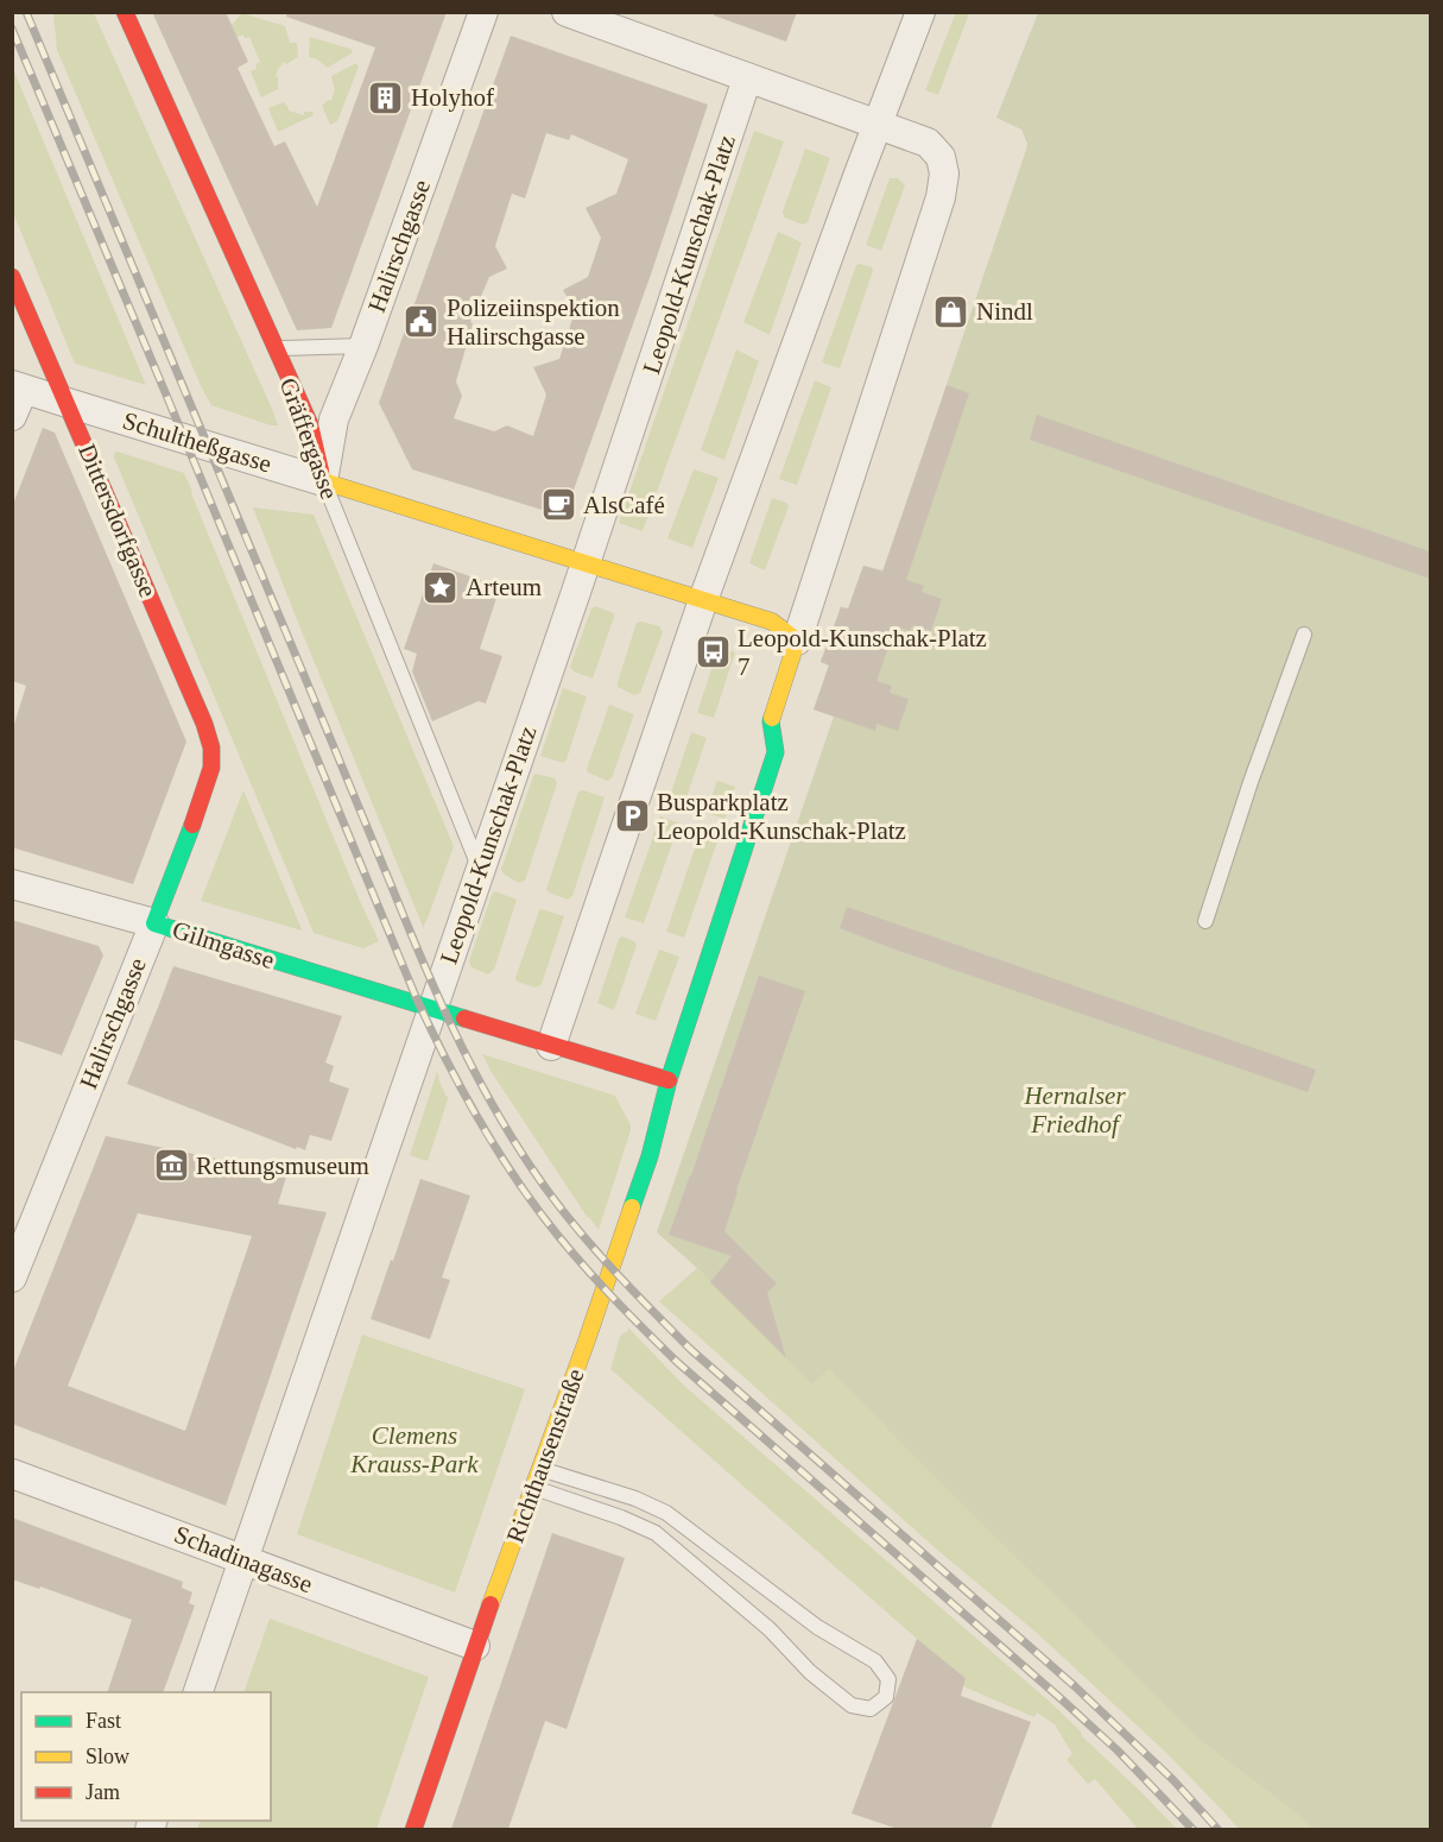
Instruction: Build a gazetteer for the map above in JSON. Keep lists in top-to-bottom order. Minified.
{"streets":{"street":["Halirschgasse","Leopold-Kunschak-Platz","Gräffergasse","Schultheßgasse","Dittersdorfgasse","Gilmgasse","Richthausenstraße","Schadinagasse"]},"crossings":[["Halirschgasse","Gräffergasse"],["Halirschgasse","Schultheßgasse"],["Halirschgasse","Dittersdorfgasse"],["Halirschgasse","Gilmgasse"],["Leopold-Kunschak-Platz","Gräffergasse"],["Leopold-Kunschak-Platz","Schultheßgasse"],["Leopold-Kunschak-Platz","Gilmgasse"],["Gräffergasse","Schultheßgasse"],["Schultheßgasse","Dittersdorfgasse"],["Richthausenstraße","Schadinagasse"]],"parks":["Hernalser Friedhof","Clemens Krauss-Park"],"places":{"building":["Holyhof"],"shop":["Nindl"],"public building":["Polizeiinspektion Halirschgasse"],"cafe":["AlsCafé"],"place":["Arteum"],"bus stop":["Leopold-Kunschak-Platz 7"],"parking":["Busparkplatz Leopold-Kunschak-Platz"],"museum":["Rettungsmuseum"]},"legend":["Fast","Slow","Jam"]}
